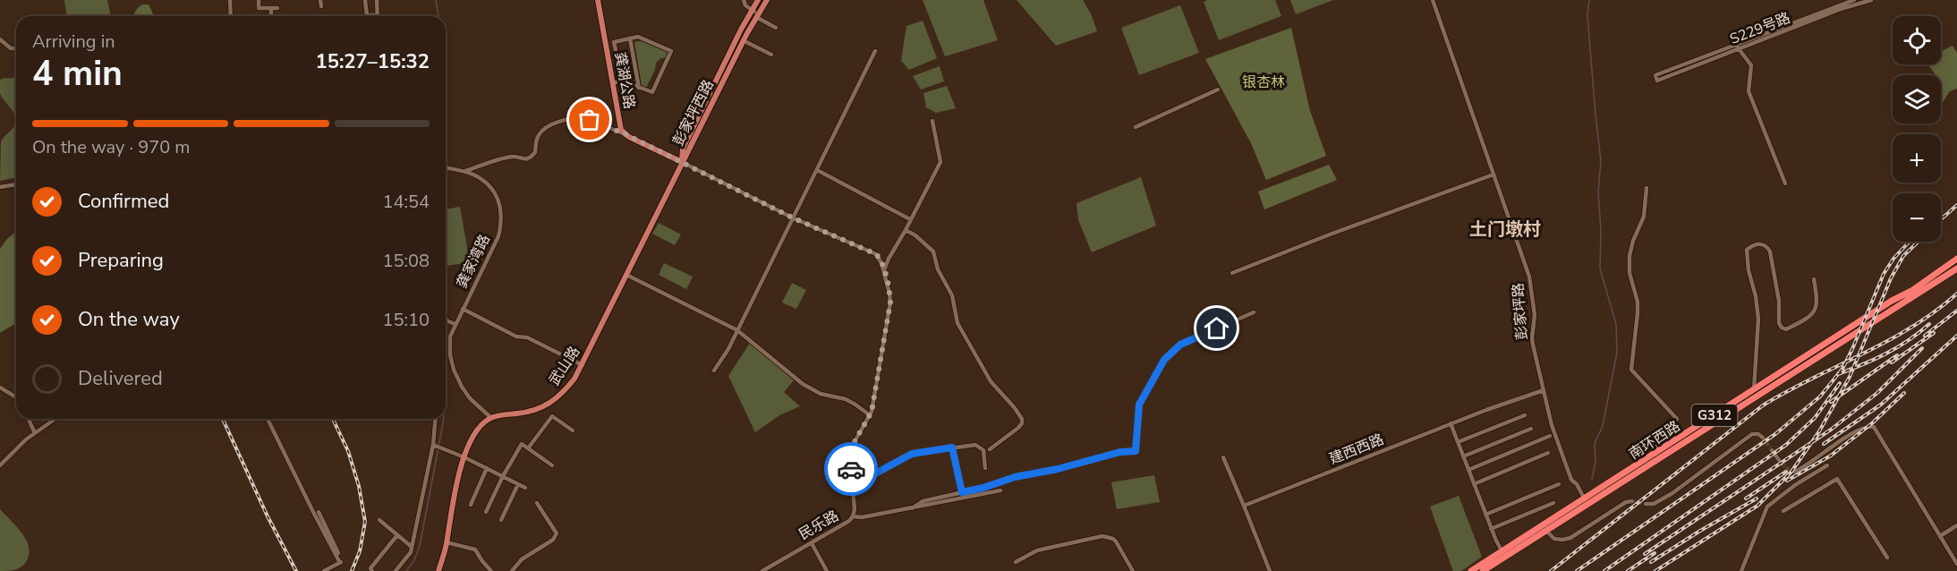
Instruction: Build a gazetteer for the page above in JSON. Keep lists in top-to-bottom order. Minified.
{"streets":{"highway":["G312","南环西路"],"main road":["龚湖公路","彭家坪西路","武山路"],"street":["S229号路","龚家湾路","彭家坪路","建西西路","民乐路"]},"crossings":[["彭家坪西路","武山路"],["彭家坪西路","民乐路"],["龚家湾路","武山路"],["彭家坪路","南环西路"],["彭家坪路","建西西路"],["武山路","民乐路"]],"districts":["土门墩村"],"parks":["银杏林"],"page":{"map_buttons":["+","−"],"heading":["4 min","Arriving in","15:27–15:32"],"bar":"On the way · 970 m","list":[["Confirmed","14:54"],["Preparing","15:08"],["On the way","15:10"],"Delivered"]}}
